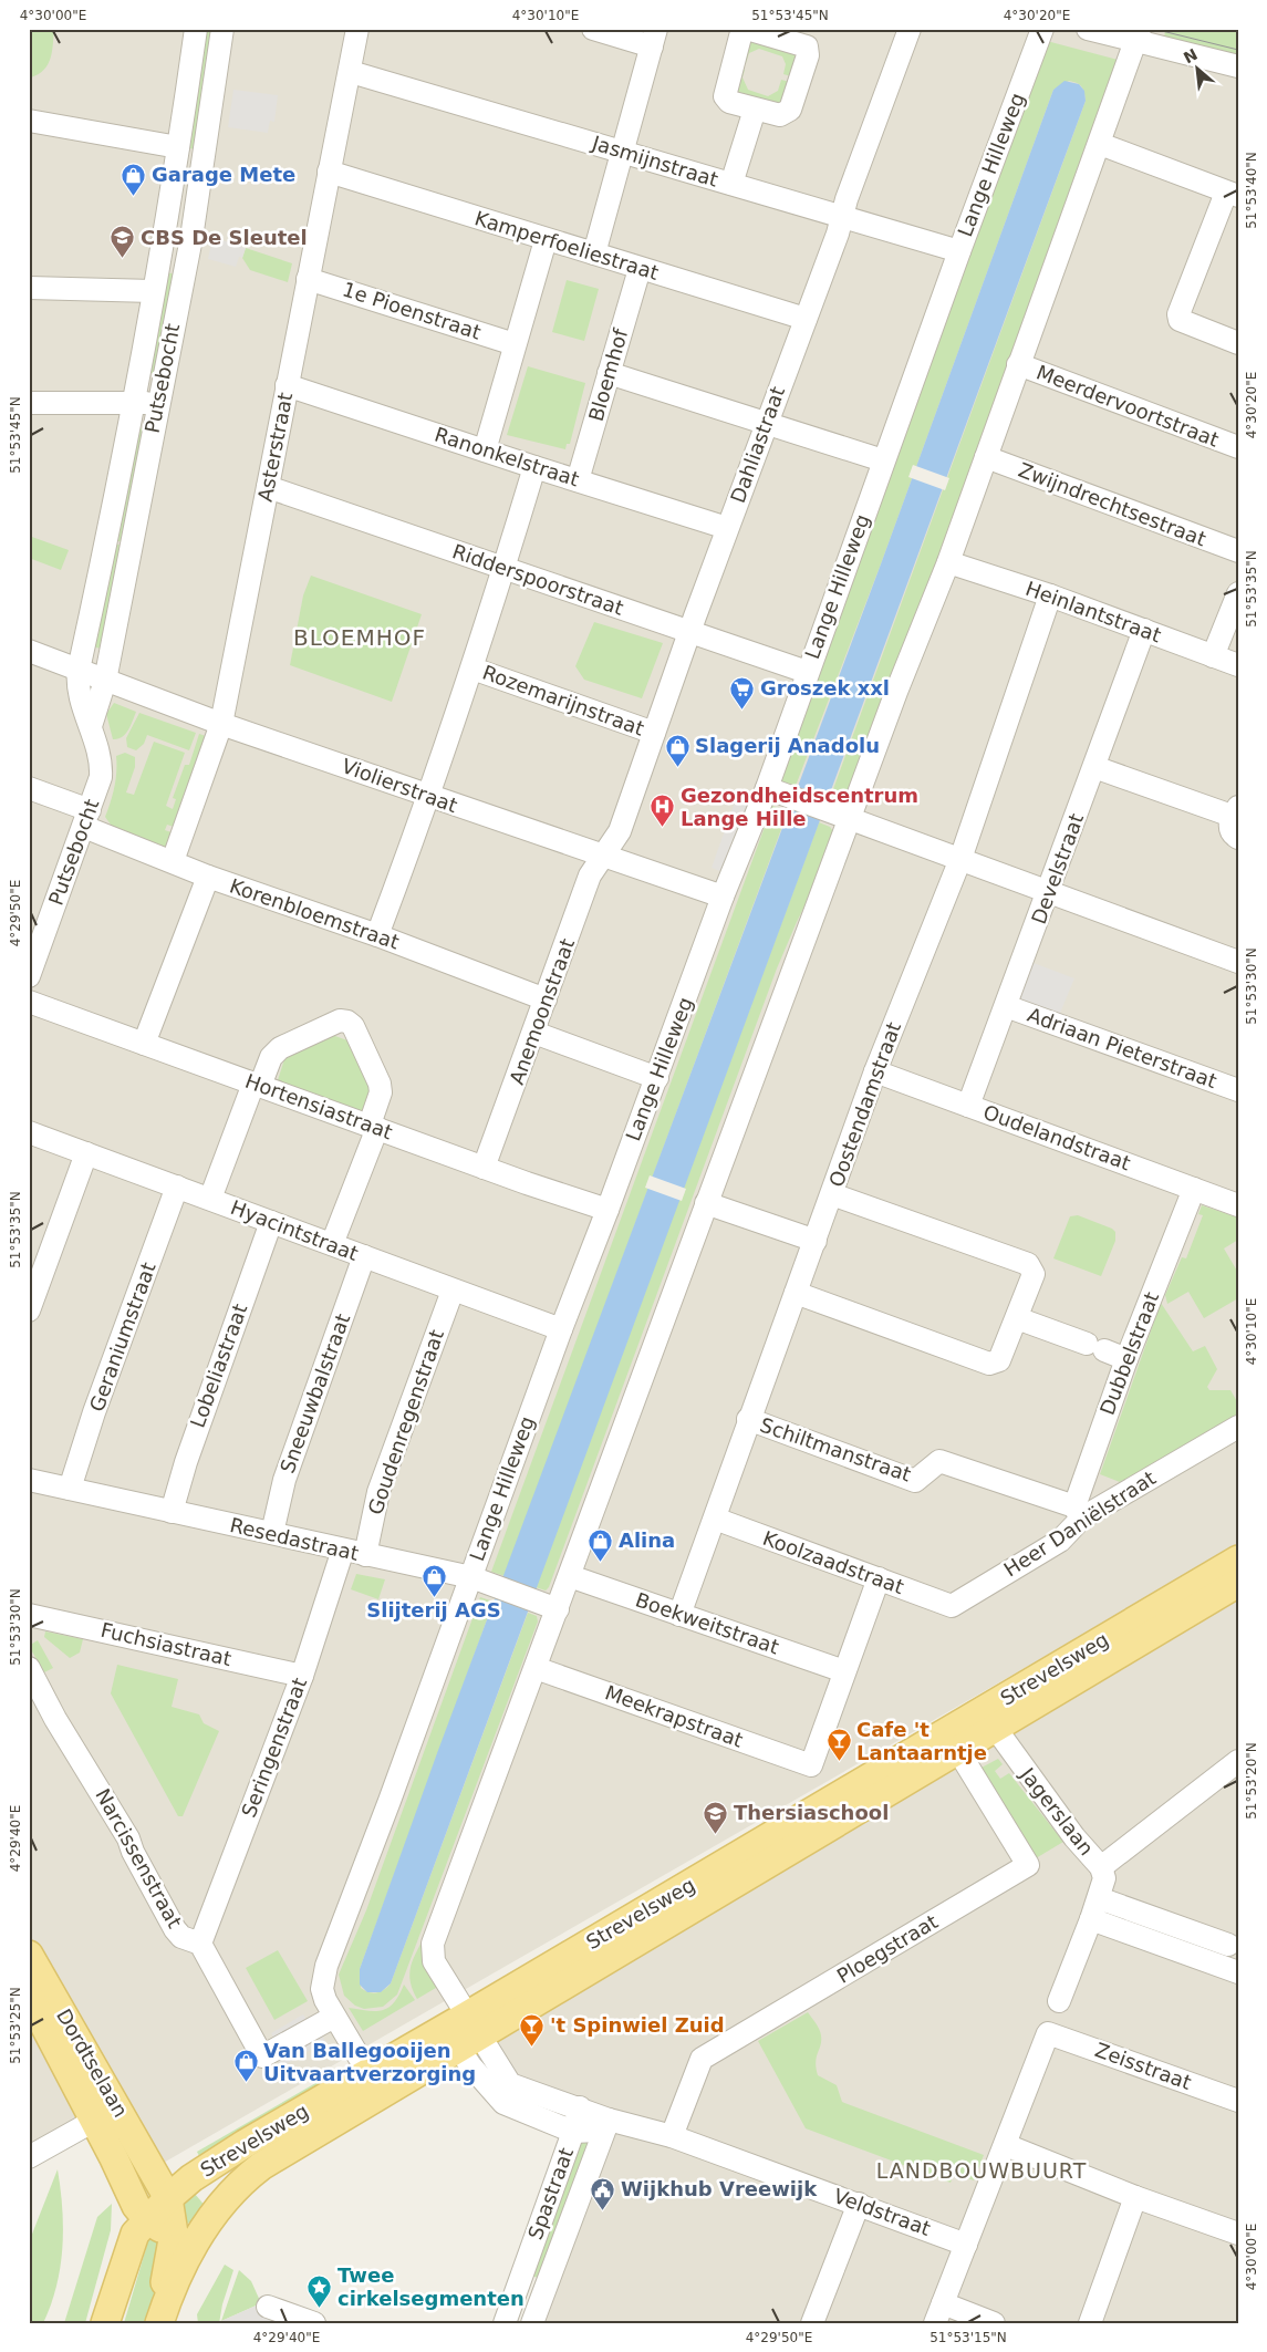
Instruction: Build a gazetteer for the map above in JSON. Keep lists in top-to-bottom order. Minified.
{"streets":{"main road":["Strevelsweg","Dordtselaan"],"street":["Jasmijnstraat","Lange Hilleweg","Kamperfoeliestraat","1e Pioenstraat","Bloemhof","Putsebocht","Meerdervoortstraat","Dahliastraat","Asterstraat","Ranonkelstraat","Zwijndrechtsestraat","Ridderspoorstraat","Heinlantstraat","Rozemarijnstraat","Violierstraat","Develstraat","Korenbloemstraat","Anemoonstraat","Adriaan Pieterstraat","Oostendamstraat","Hortensiastraat","Oudelandstraat","Hyacintstraat","Geraniumstraat","Dubbelstraat","Lobeliastraat","Sneeuwbalstraat","Goudenregenstraat","Schiltmanstraat","Heer Daniëlstraat","Resedastraat","Koolzaadstraat","Boekweitstraat","Fuchsiastraat","Meekrapstraat","Seringenstraat","Jagerslaan","Narcissenstraat","Ploegstraat","Zeisstraat","Spastraat","Veldstraat"]},"crossings":[["Jasmijnstraat","Lange Hilleweg"],["Jasmijnstraat","Dahliastraat"],["Jasmijnstraat","Asterstraat"],["Lange Hilleweg","Ridderspoorstraat"],["Lange Hilleweg","Violierstraat"],["Lange Hilleweg","Hortensiastraat"],["Lange Hilleweg","Hyacintstraat"],["Lange Hilleweg","Resedastraat"],["Lange Hilleweg","Strevelsweg"],["Lange Hilleweg","Narcissenstraat"],["Kamperfoeliestraat","Bloemhof"],["Kamperfoeliestraat","Dahliastraat"],["Kamperfoeliestraat","Asterstraat"],["1e Pioenstraat","Asterstraat"],["Bloemhof","Ranonkelstraat"],["Putsebocht","Violierstraat"],["Putsebocht","Korenbloemstraat"],["Dahliastraat","Ranonkelstraat"],["Dahliastraat","Ridderspoorstraat"],["Dahliastraat","Rozemarijnstraat"],["Dahliastraat","Violierstraat"],["Dahliastraat","Anemoonstraat"],["Asterstraat","Ranonkelstraat"],["Asterstraat","Ridderspoorstraat"],["Asterstraat","Violierstraat"],["Asterstraat","Korenbloemstraat"],["Heinlantstraat","Develstraat"],["Heinlantstraat","Oostendamstraat"],["Violierstraat","Anemoonstraat"],["Develstraat","Adriaan Pieterstraat"],["Develstraat","Oudelandstraat"],["Korenbloemstraat","Anemoonstraat"],["Anemoonstraat","Hortensiastraat"],["Oostendamstraat","Oudelandstraat"],["Oostendamstraat","Schiltmanstraat"],["Oostendamstraat","Koolzaadstraat"],["Oostendamstraat","Boekweitstraat"],["Oudelandstraat","Dubbelstraat"],["Hyacintstraat","Geraniumstraat"],["Hyacintstraat","Lobeliastraat"],["Hyacintstraat","Sneeuwbalstraat"],["Hyacintstraat","Goudenregenstraat"],["Geraniumstraat","Resedastraat"],["Dubbelstraat","Schiltmanstraat"],["Dubbelstraat","Heer Daniëlstraat"],["Lobeliastraat","Resedastraat"],["Sneeuwbalstraat","Resedastraat"],["Goudenregenstraat","Resedastraat"],["Schiltmanstraat","Heer Daniëlstraat"],["Heer Daniëlstraat","Koolzaadstraat"],["Resedastraat","Seringenstraat"],["Boekweitstraat","Meekrapstraat"],["Fuchsiastraat","Seringenstraat"],["Strevelsweg","Jagerslaan"],["Strevelsweg","Ploegstraat"],["Strevelsweg","Dordtselaan"],["Strevelsweg","Veldstraat"],["Seringenstraat","Narcissenstraat"],["Ploegstraat","Veldstraat"],["Spastraat","Veldstraat"]],"districts":["BLOEMHOF","LANDBOUWBUURT"],"places":{"shop":["Garage Mete","Slagerij Anadolu","Alina","Slijterij AGS","Van Ballegooijen Uitvaartverzorging"],"school or university":["CBS De Sleutel","Thersiaschool"],"supermarket":["Groszek xxl"],"hospital":["Gezondheidscentrum Lange Hille"],"bar":["Cafe 't Lantaarntje","'t Spinwiel Zuid"],"public building":["Wijkhub Vreewijk"],"place":["Twee cirkelsegmenten"]},"north":"top left","coordinates":["4°30'00\"E","4°30'10\"E","51°53'45\"N","4°30'20\"E","51°53'40\"N","51°53'35\"N","4°29'50\"E","51°53'30\"N","51°53'20\"N","4°29'40\"E","51°53'25\"N","51°53'15\"N"]}
